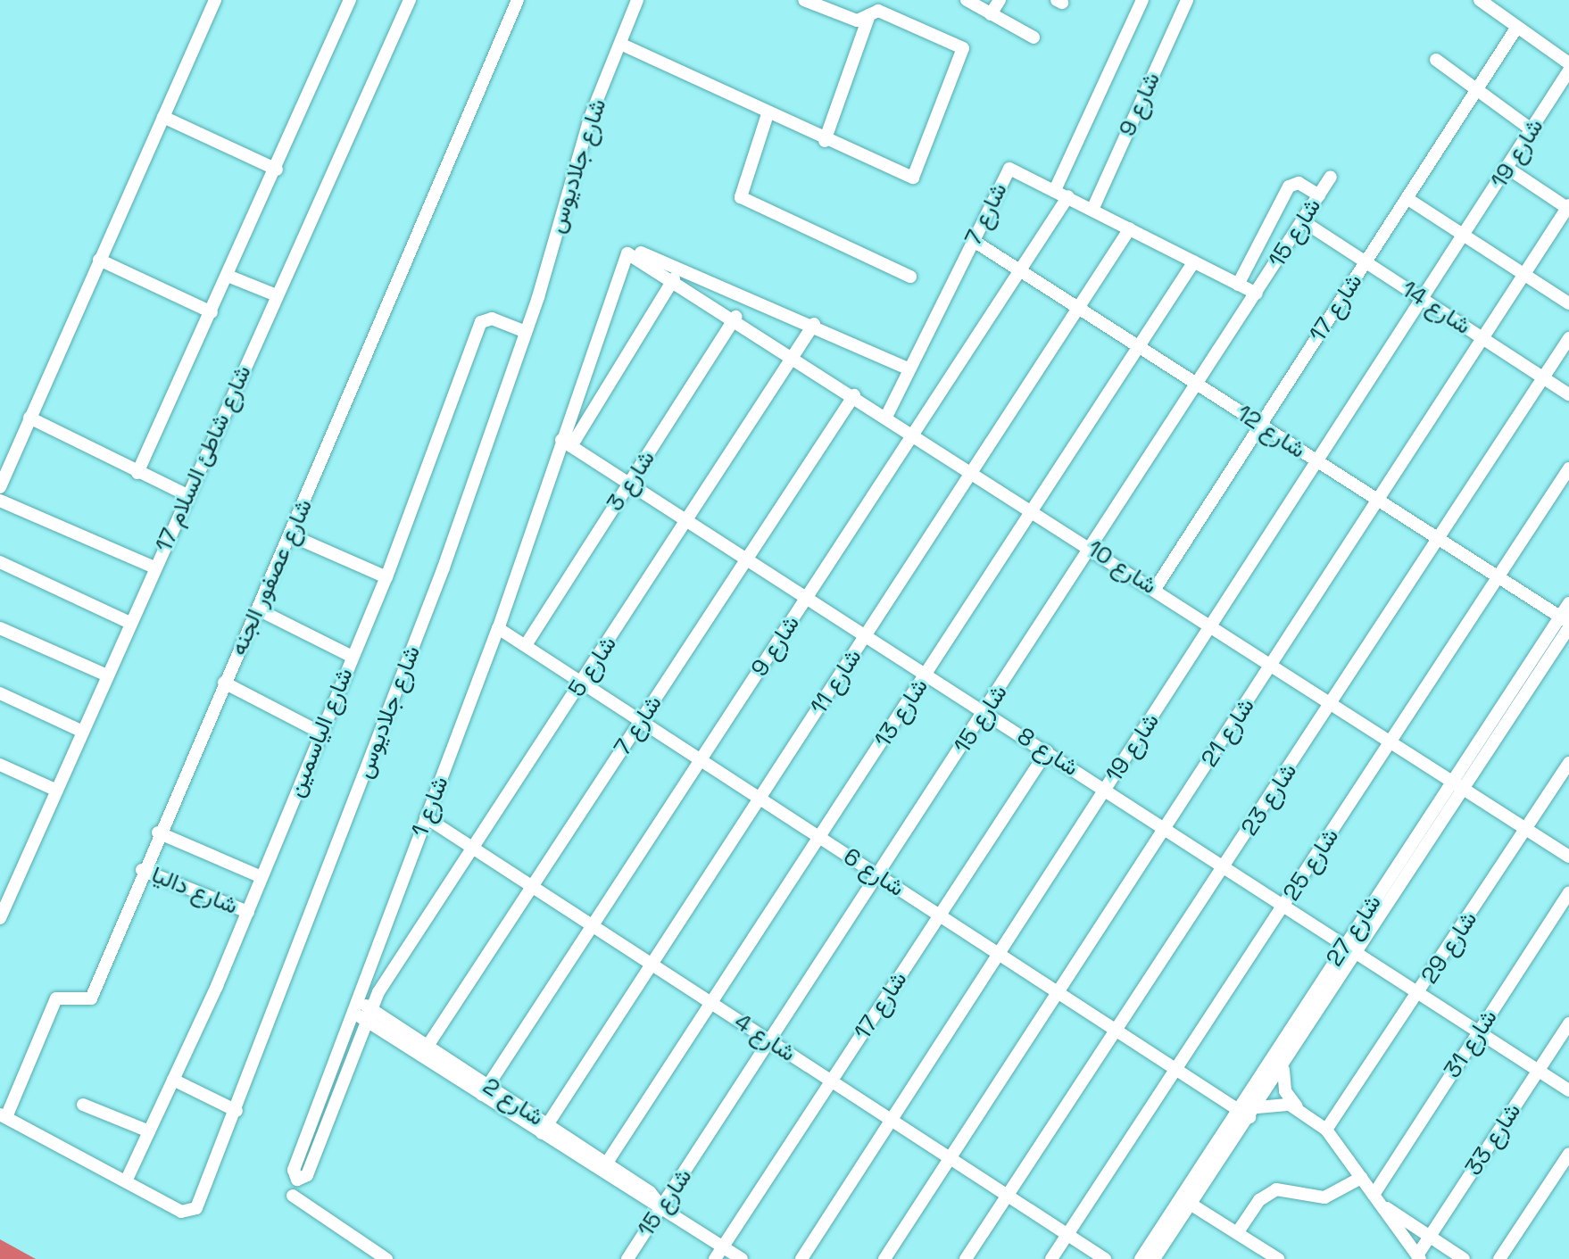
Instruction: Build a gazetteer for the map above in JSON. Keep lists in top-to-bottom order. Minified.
{"streets":{"street":["شارع 9","شارع 19","شارع جلاديوس","شارع 7","شارع 15","شارع 17","شارع 14","شارع 12","شارع شاطئ السلام 17","شارع 3","شارع 10","شارع عصفور الجنه","شارع 5","شارع 11","شارع 13","شارع الياسمين","شارع 21","شارع 8","شارع 23","شارع 1","شارع 25","شارع 6","شارع داليا","شارع 27","شارع 29","شارع 4","شارع 31","شارع 2","شارع 33"]},"crossings":[["شارع 9","شارع 12"],["شارع 9","شارع 10"],["شارع 9","شارع 8"],["شارع 9","شارع 6"],["شارع 9","شارع 4"],["شارع 9","شارع 2"],["شارع 19","شارع 14"],["شارع 19","شارع 12"],["شارع 19","شارع 10"],["شارع 19","شارع 8"],["شارع 19","شارع 6"],["شارع 19","شارع 4"],["شارع جلاديوس","شارع عصفور الجنه"],["شارع جلاديوس","شارع الياسمين"],["شارع 7","شارع 12"],["شارع 7","شارع 10"],["شارع 7","شارع 8"],["شارع 7","شارع 6"],["شارع 7","شارع 4"],["شارع 7","شارع 2"],["شارع 15","شارع 14"],["شارع 15","شارع 12"],["شارع 15","شارع 10"],["شارع 15","شارع 8"],["شارع 15","شارع 6"],["شارع 15","شارع 4"],["شارع 15","شارع 2"],["شارع 17","شارع 14"],["شارع 17","شارع 12"],["شارع 17","شارع 10"],["شارع 17","شارع 8"],["شارع 17","شارع 6"],["شارع 17","شارع 4"],["شارع 17","شارع 2"],["شارع 14","شارع 21"],["شارع 14","شارع 23"],["شارع 12","شارع 11"],["شارع 12","شارع 13"],["شارع 12","شارع 21"],["شارع 12","شارع 23"],["شارع 12","شارع 25"],["شارع 12","شارع 27"],["شارع 3","شارع 10"],["شارع 3","شارع 8"],["شارع 3","شارع 6"],["شارع 10","شارع 5"],["شارع 10","شارع 11"],["شارع 10","شارع 13"],["شارع 10","شارع 21"],["شارع 10","شارع 23"],["شارع 10","شارع 1"],["شارع 10","شارع 25"],["شارع 10","شارع 27"],["شارع 10","شارع 29"],["شارع عصفور الجنه","شارع داليا"],["شارع 5","شارع 8"],["شارع 5","شارع 1"],["شارع 5","شارع 6"],["شارع 5","شارع 4"],["شارع 5","شارع 2"],["شارع 11","شارع 8"],["شارع 11","شارع 6"],["شارع 11","شارع 4"],["شارع 11","شارع 2"],["شارع 13","شارع 8"],["شارع 13","شارع 6"],["شارع 13","شارع 4"],["شارع 13","شارع 2"],["شارع الياسمين","شارع داليا"],["شارع 21","شارع 8"],["شارع 21","شارع 6"],["شارع 21","شارع 4"],["شارع 8","شارع 23"],["شارع 8","شارع 1"],["شارع 8","شارع 25"],["شارع 8","شارع 27"],["شارع 8","شارع 29"],["شارع 8","شارع 31"],["شارع 8","شارع 33"],["شارع 23","شارع 6"],["شارع 23","شارع 4"],["شارع 1","شارع 6"],["شارع 1","شارع 4"],["شارع 1","شارع 2"],["شارع 25","شارع 6"],["شارع 25","شارع 4"],["شارع 6","شارع 27"]]}
